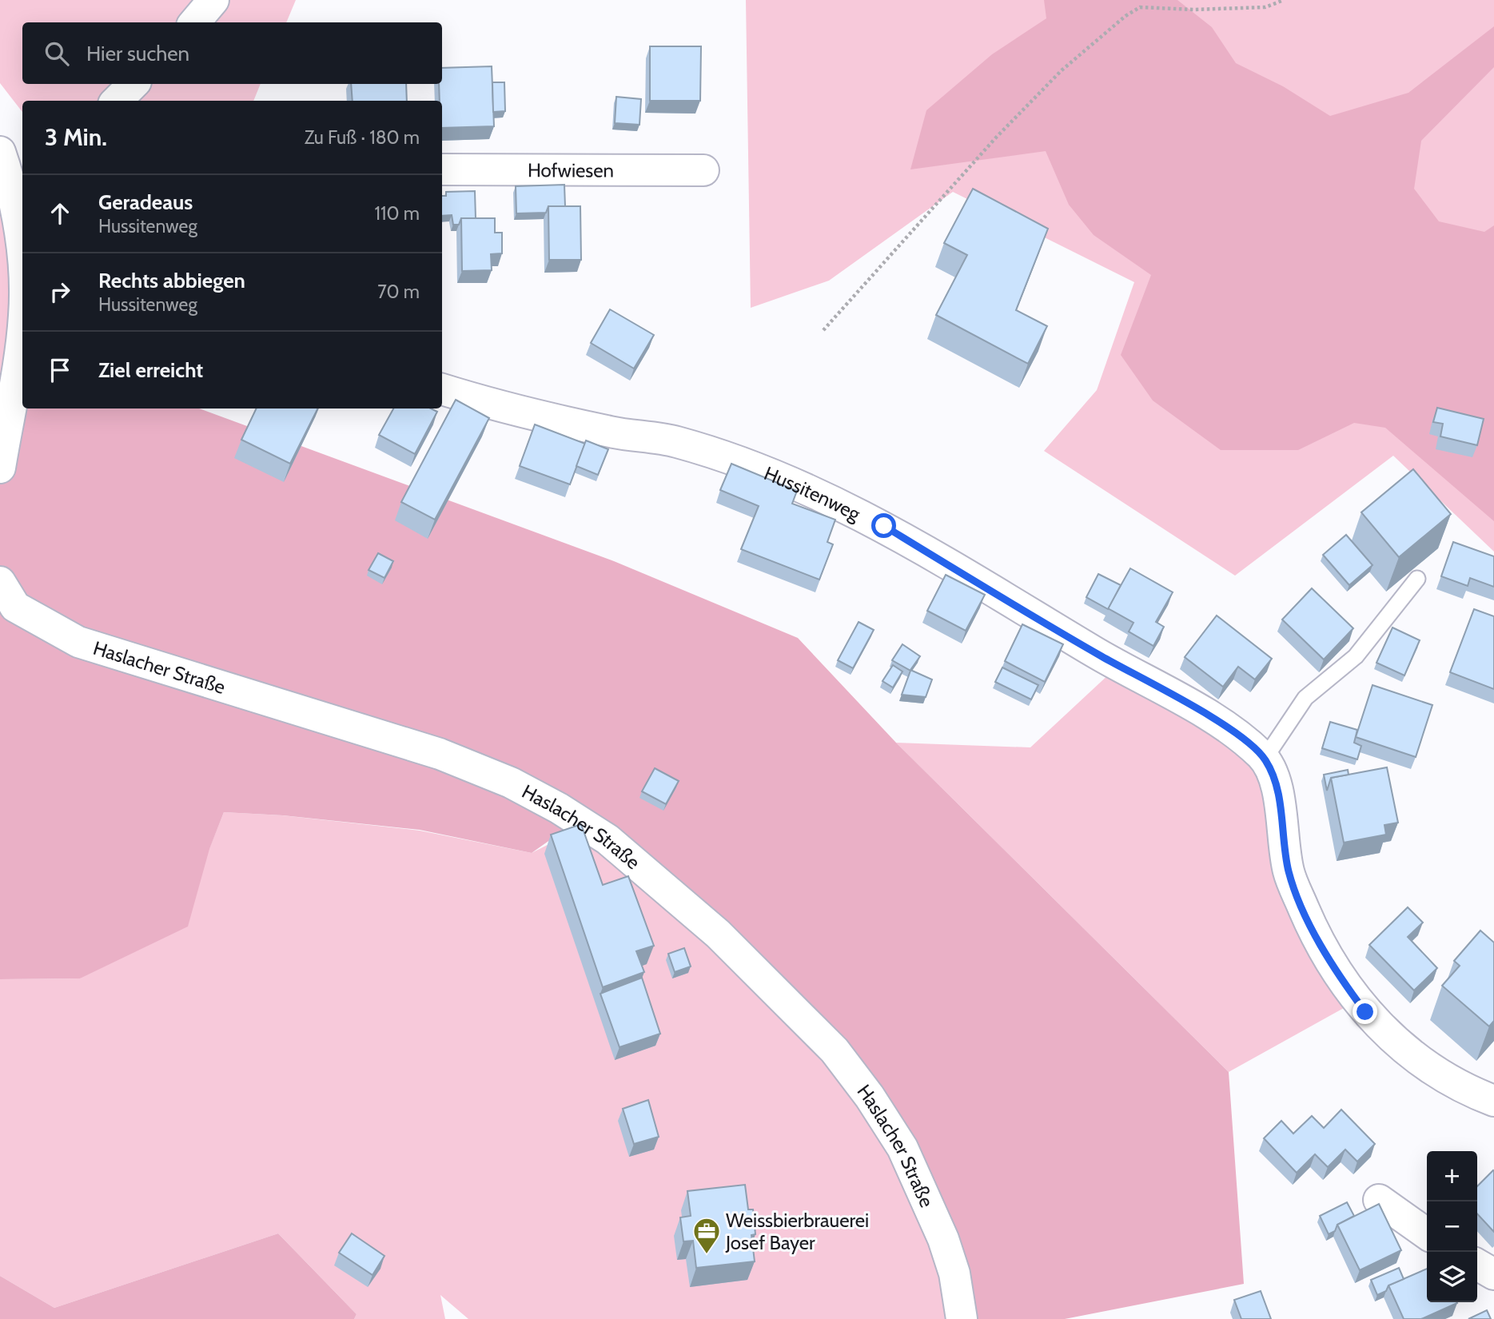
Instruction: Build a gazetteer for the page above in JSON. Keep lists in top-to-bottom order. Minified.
{"streets":{"street":["Hofwiesen","Hussitenweg","Haslacher Straße"]},"places":{"office":["Weissbierbrauerei Josef Bayer"]},"page":{"search":"Hier suchen","heading":["3 Min.","Zu Fuß · 180 m"],"list":[["Geradeaus","Hussitenweg","110 m"],["Rechts abbiegen","Hussitenweg","70 m"],"Ziel erreicht"],"map_buttons":["+","−"]}}
